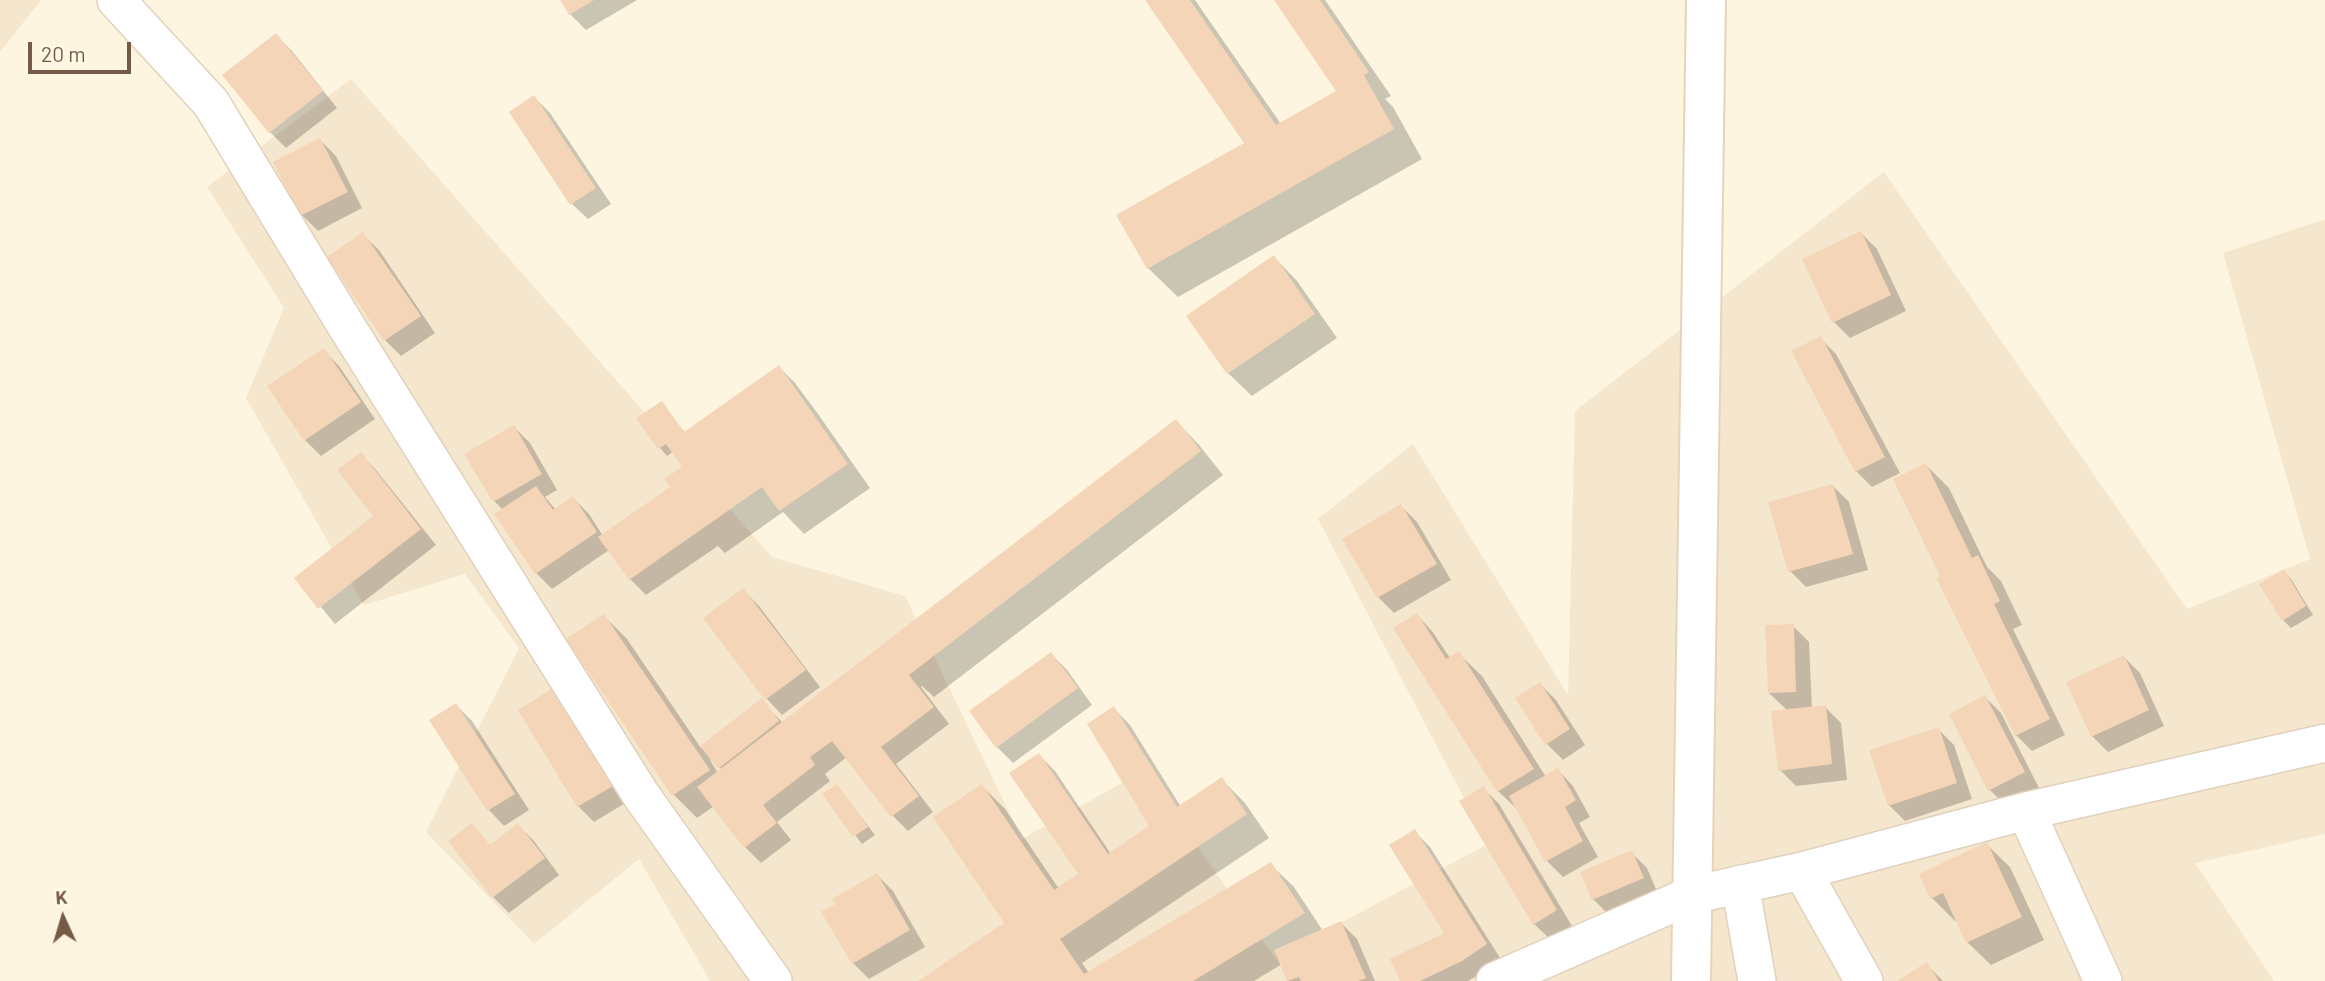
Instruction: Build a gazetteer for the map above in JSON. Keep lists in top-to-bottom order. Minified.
{"scale_bar":"20 m","north":"top"}
